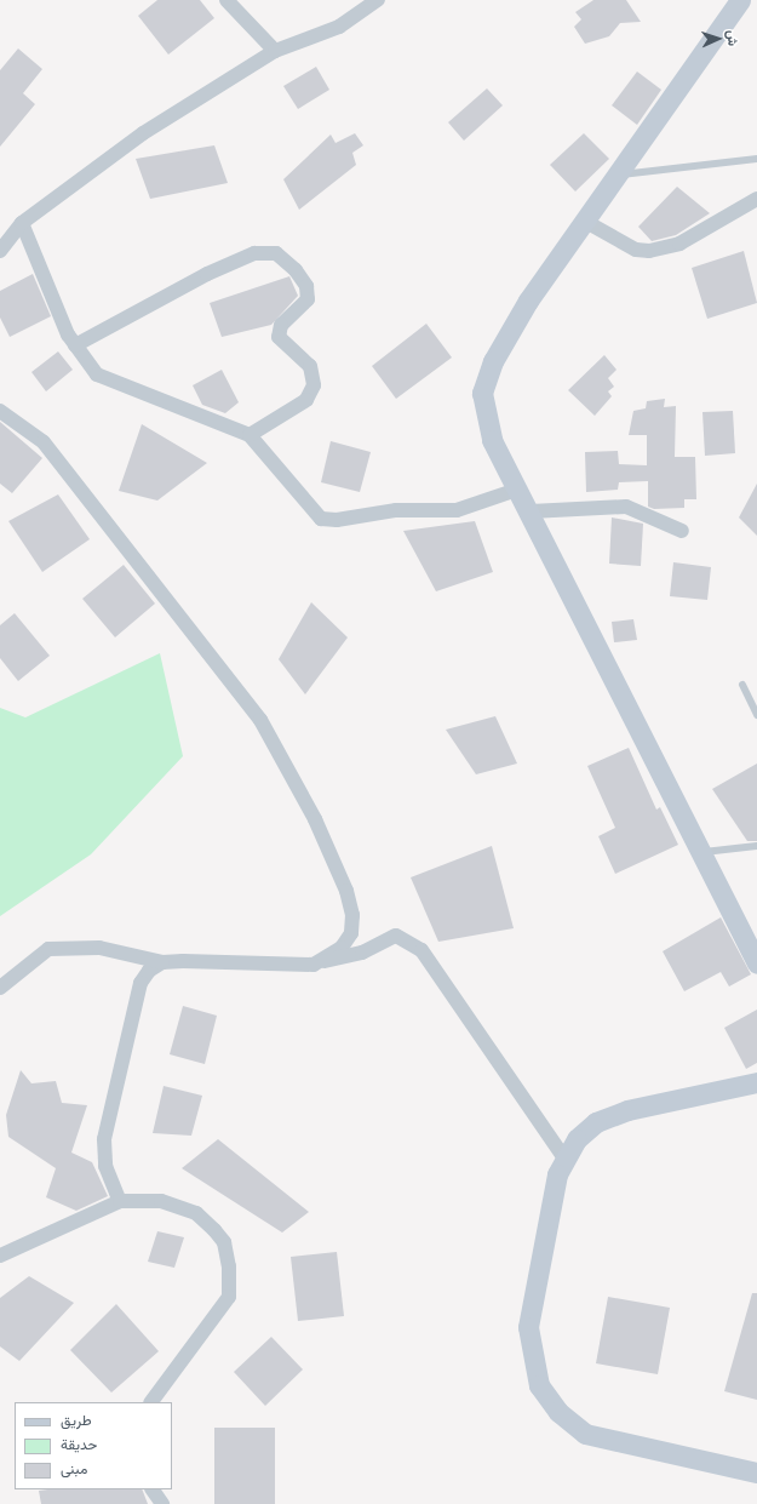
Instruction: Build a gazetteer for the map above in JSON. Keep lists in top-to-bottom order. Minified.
{"legend":["طريق","حديقة","مبنى"],"north":"right"}
